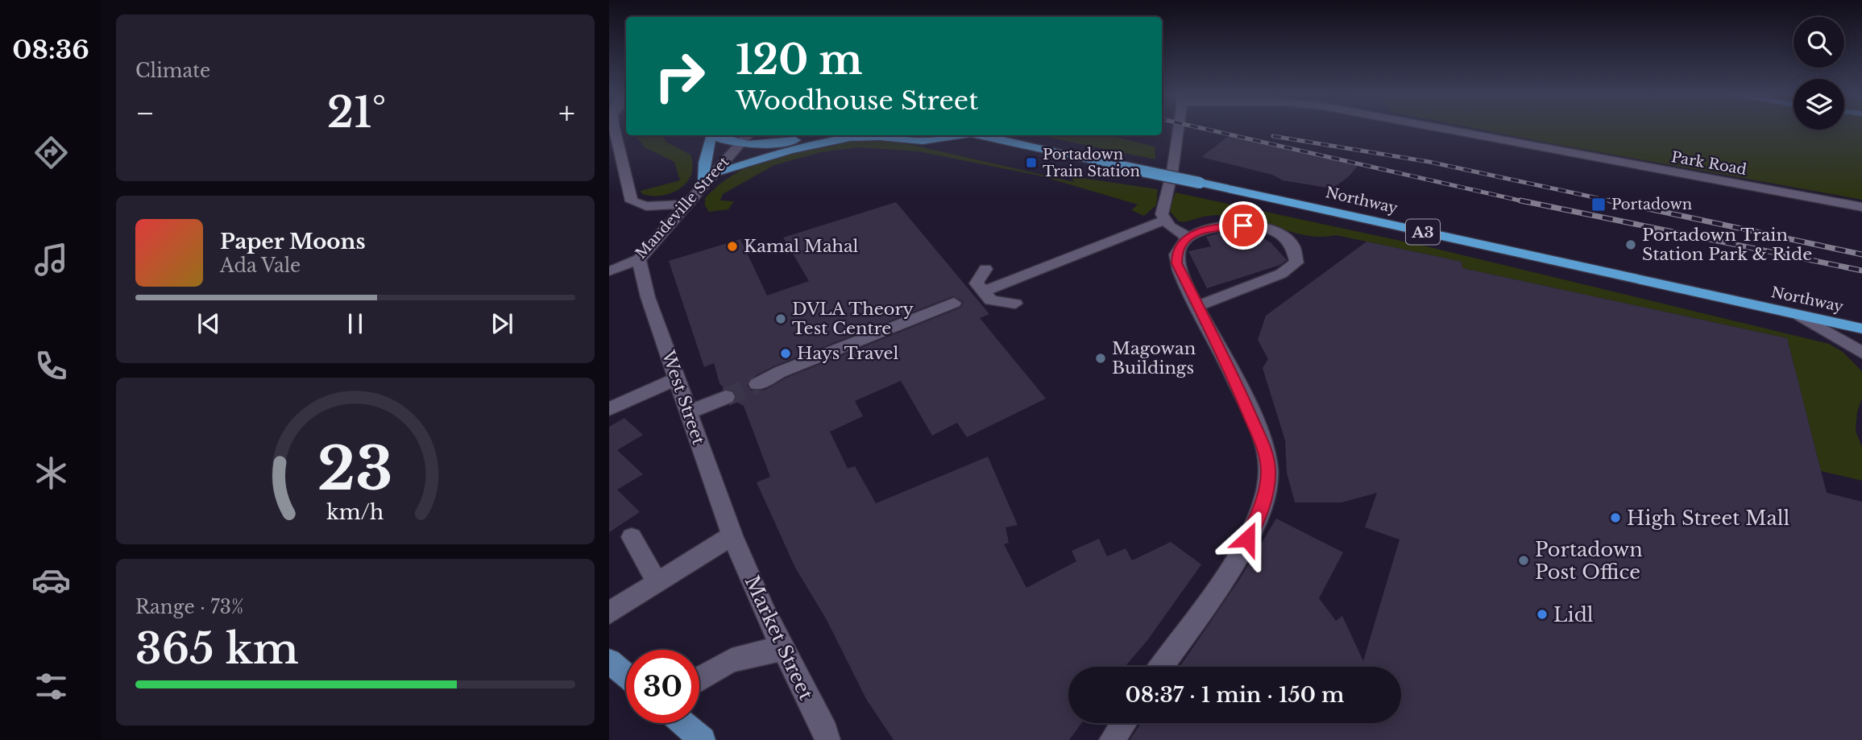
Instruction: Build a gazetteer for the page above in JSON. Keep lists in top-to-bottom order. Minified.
{"streets":{"highway":["Northway","A3"],"street":["Park Road","Mandeville Street","West Street","Market Street"]},"crossings":[["Mandeville Street","West Street"],["West Street","Market Street"]],"places":{"transit":["Portadown Train Station","Portadown"],"other":["Portadown Train Station Park & Ride","Kamal Mahal","DVLA Theory Test Centre","Hays Travel","Magowan Buildings","High Street Mall","Portadown Post Office","Lidl"]},"page":{"tabs":"08:36","tile":["Climate",["Range · 73%","365 km"]],"turn":["120 m","Woodhouse Street"],"heat":["−","21°","+"],"song":["Paper Moons","Ada Vale"],"limit":"30","trip":"08:37 · 1 min · 150 m","gauge":["23","km/h"]}}
